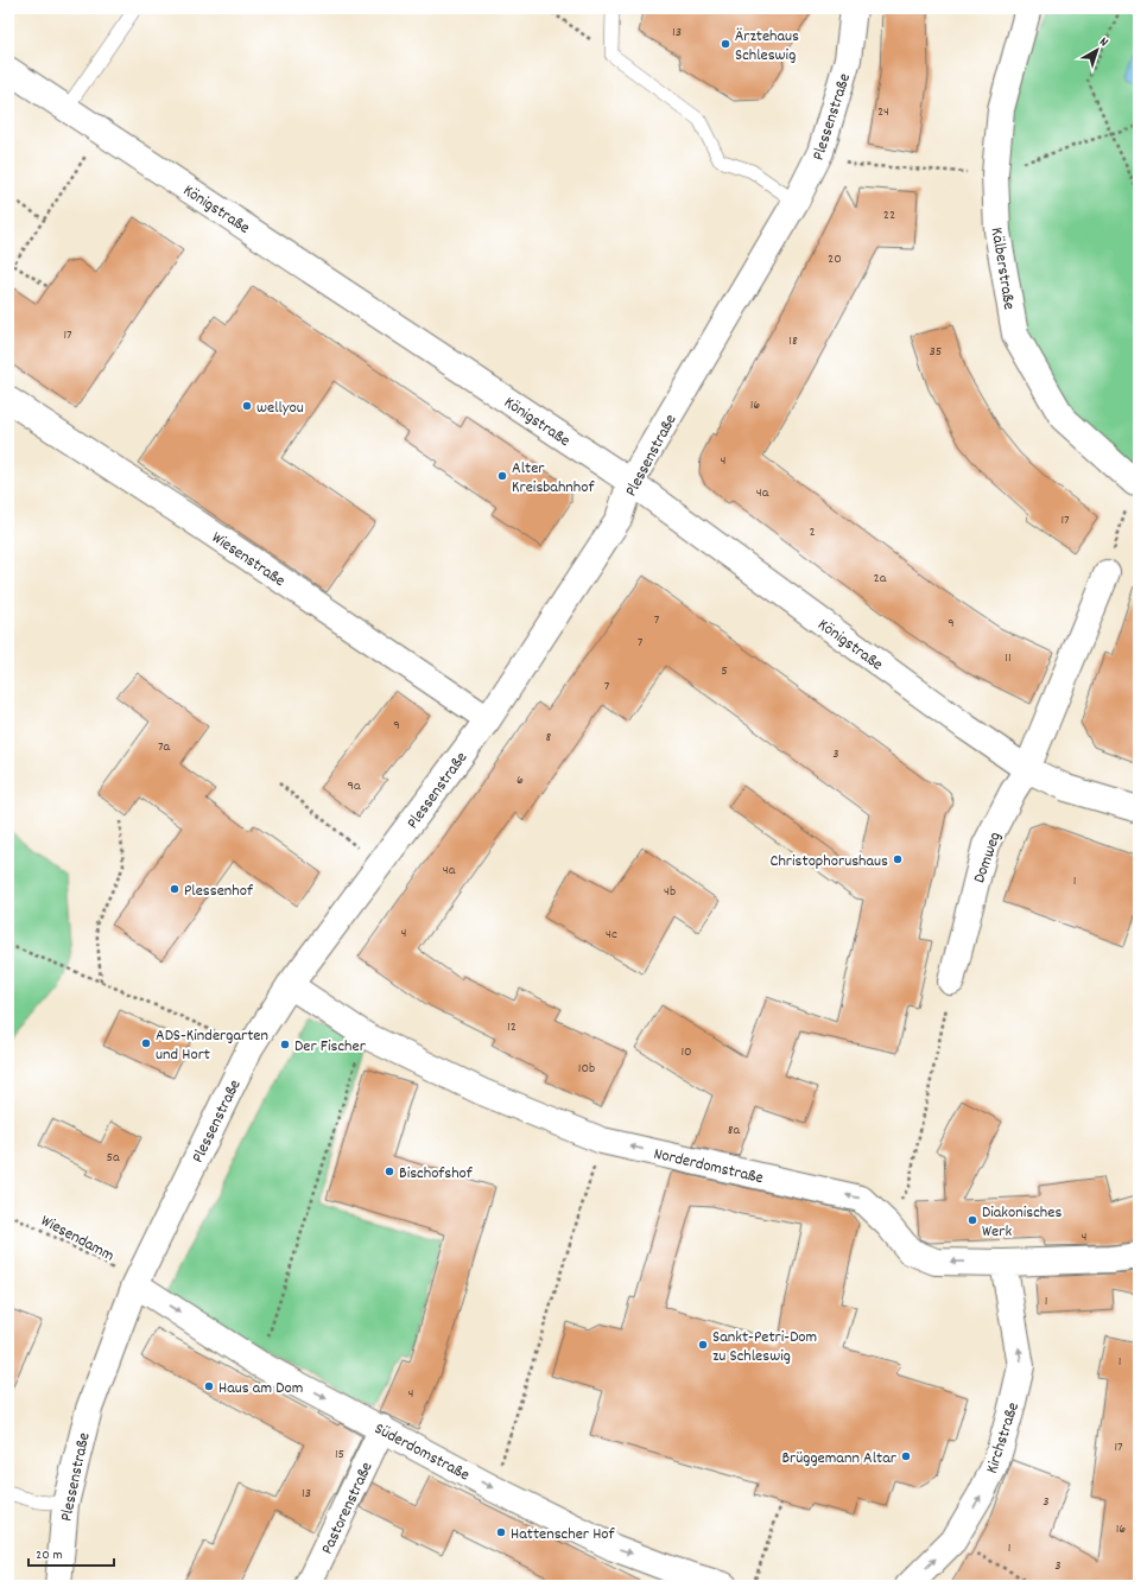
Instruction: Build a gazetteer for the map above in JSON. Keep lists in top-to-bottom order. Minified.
{"streets":{"street":["Plessenstraße","Königstraße","Kälberstraße","Wiesenstraße","Domweg","Norderdomstraße","Kirchstraße","Süderdomstraße","Pastorenstraße"],"path":["Wiesendamm"]},"crossings":[["Plessenstraße","Königstraße"],["Plessenstraße","Wiesenstraße"],["Plessenstraße","Norderdomstraße"],["Plessenstraße","Wiesendamm"],["Plessenstraße","Süderdomstraße"],["Königstraße","Domweg"],["Norderdomstraße","Kirchstraße"],["Wiesendamm","Süderdomstraße"],["Süderdomstraße","Pastorenstraße"]],"one_way":["Norderdomstraße","Kirchstraße","Süderdomstraße"],"places":["Ärztehaus Schleswig","wellyou","Alter Kreisbahnhof","Christophorushaus","Plessenhof","ADS-Kindergarten und Hort","Der Fischer","Bischofshof","Diakonisches Werk","Sankt-Petri-Dom zu Schleswig","Haus am Dom","Brüggemann Altar","Hattenscher Hof"],"house_numbers":["13","24","22","20","17","18","35","16","4","4a","17","2","2a","7","9","7","11","5","7","9","8","7a","3","6","9a","4a","1","4b","4","4c","12","10","10b","8a","5a","4","1","1","4","17","15","13","3","16","1","3"],"scale_bar":"20 m","north":"top right"}
